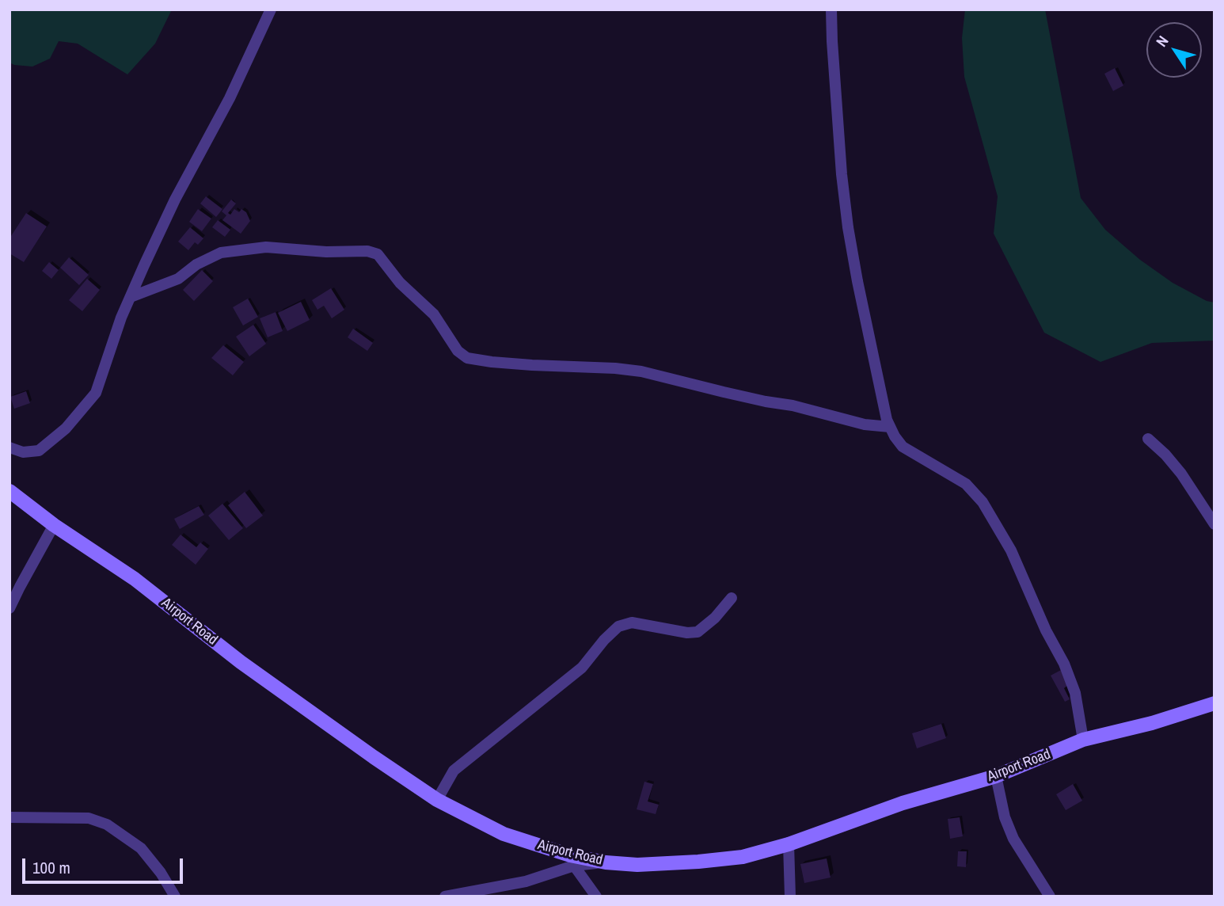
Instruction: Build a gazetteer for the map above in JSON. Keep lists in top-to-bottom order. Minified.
{"streets":{"main road":["Airport Road"]},"scale_bar":"100 m","north":"top left"}
